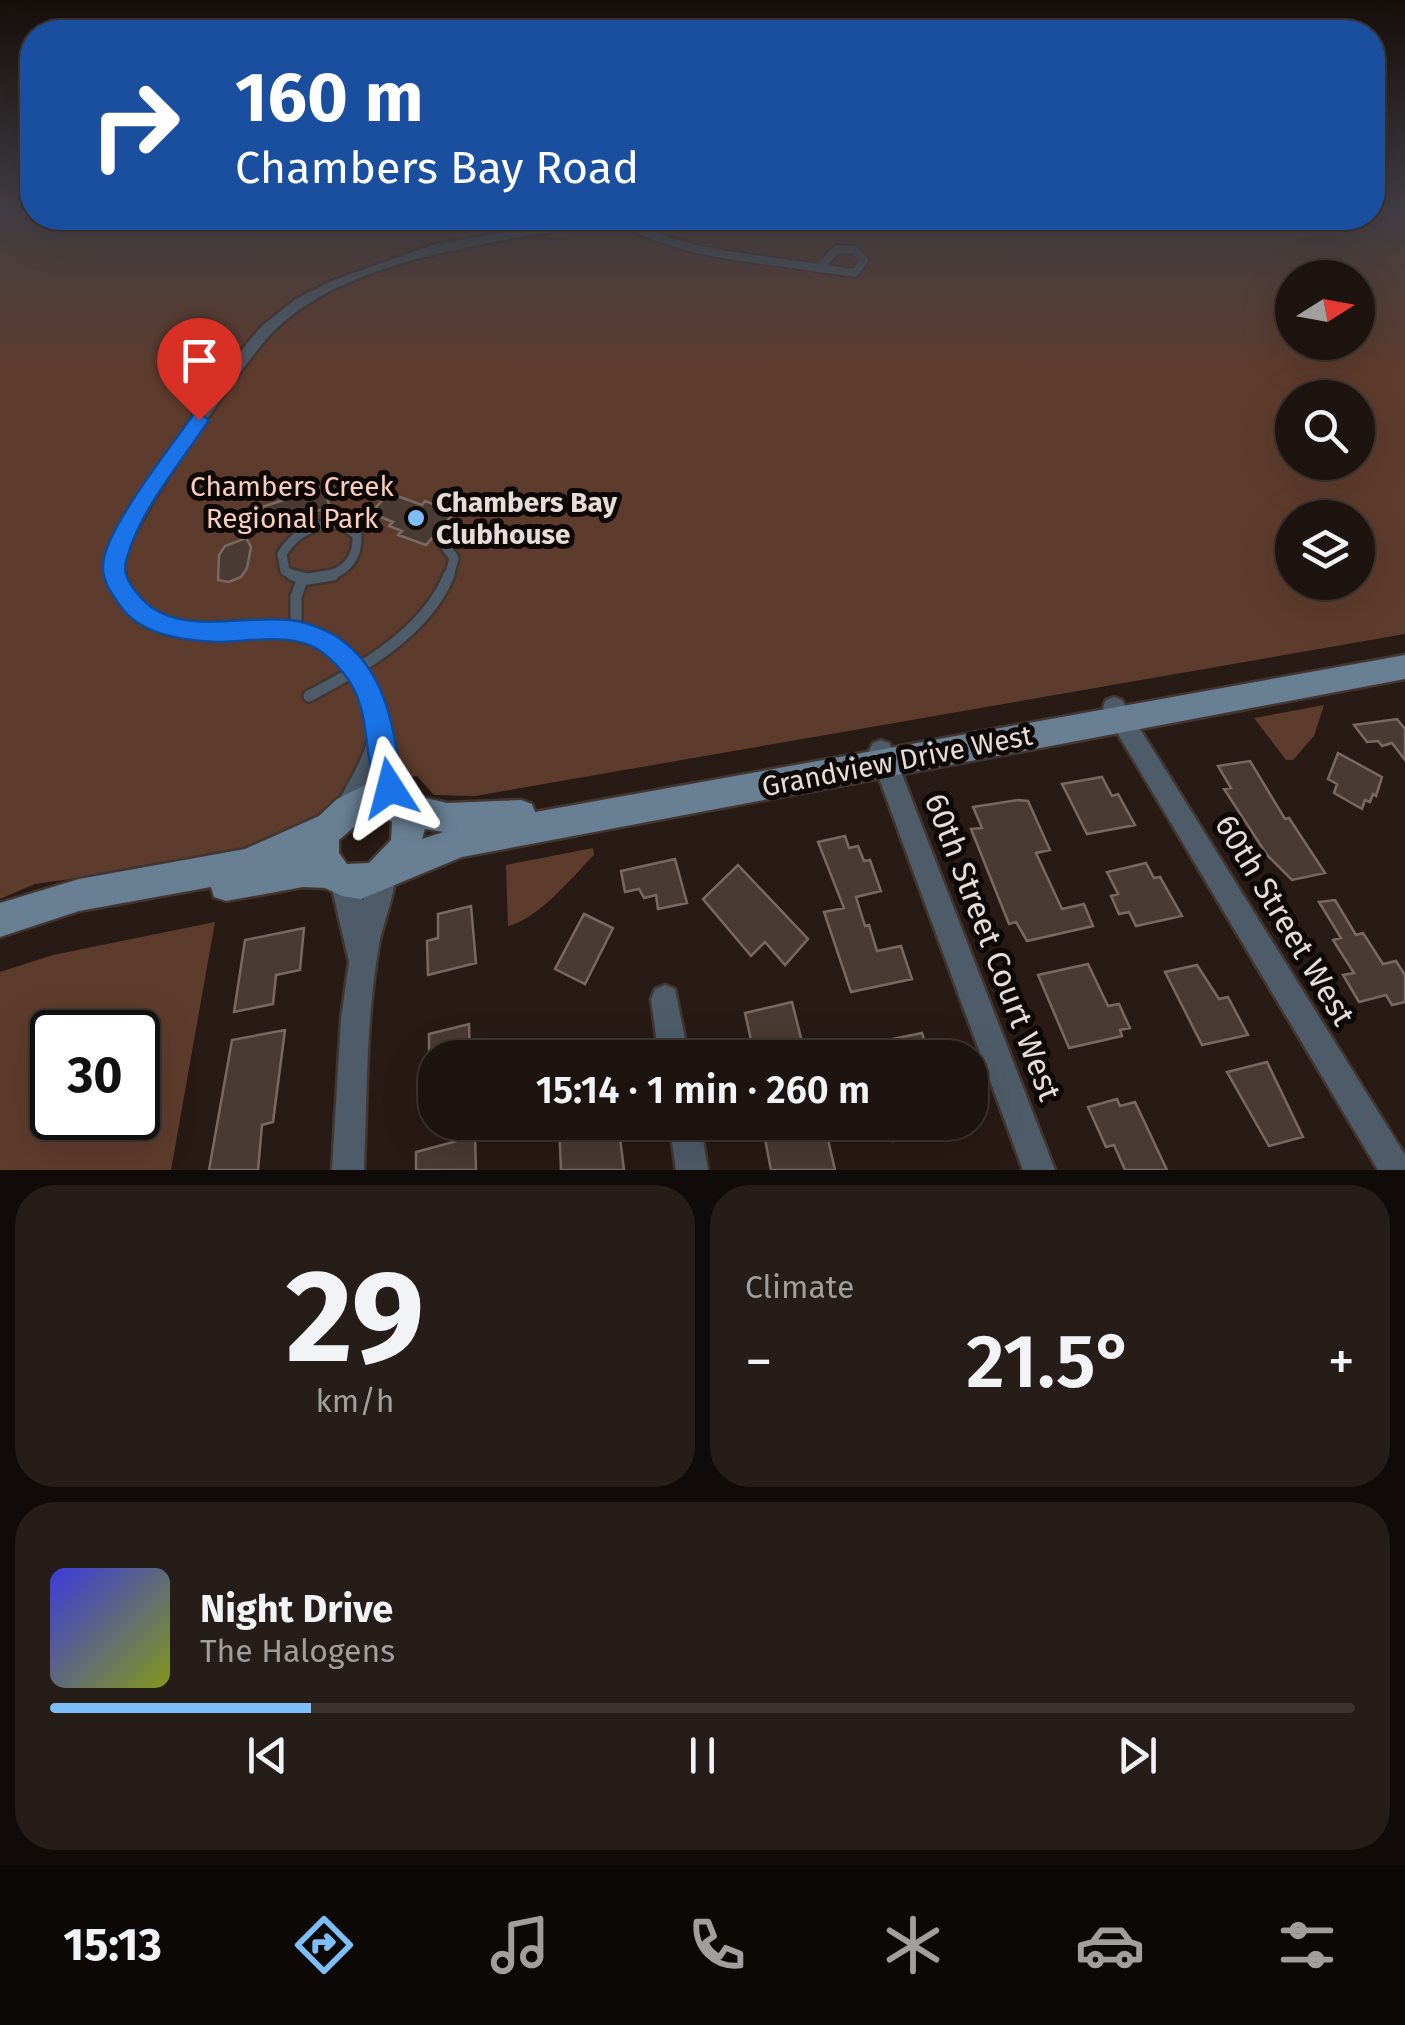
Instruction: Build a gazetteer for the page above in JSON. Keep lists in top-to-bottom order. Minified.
{"streets":{"street":["Grandview Drive West","60th Street West","60th Street Court West"]},"crossings":[["Grandview Drive West","60th Street West"],["Grandview Drive West","60th Street Court West"]],"parks":["Chambers Creek Regional Park"],"places":["Chambers Bay Clubhouse"],"north":"right","page":{"turn":["160 m","Chambers Bay Road"],"limit":"30","trip":"15:14 · 1 min · 260 m","tile":[["29","km/h"],"Climate"],"heat":["−","21.5°","+"],"song":["Night Drive","The Halogens"],"tabs":"15:13"}}
